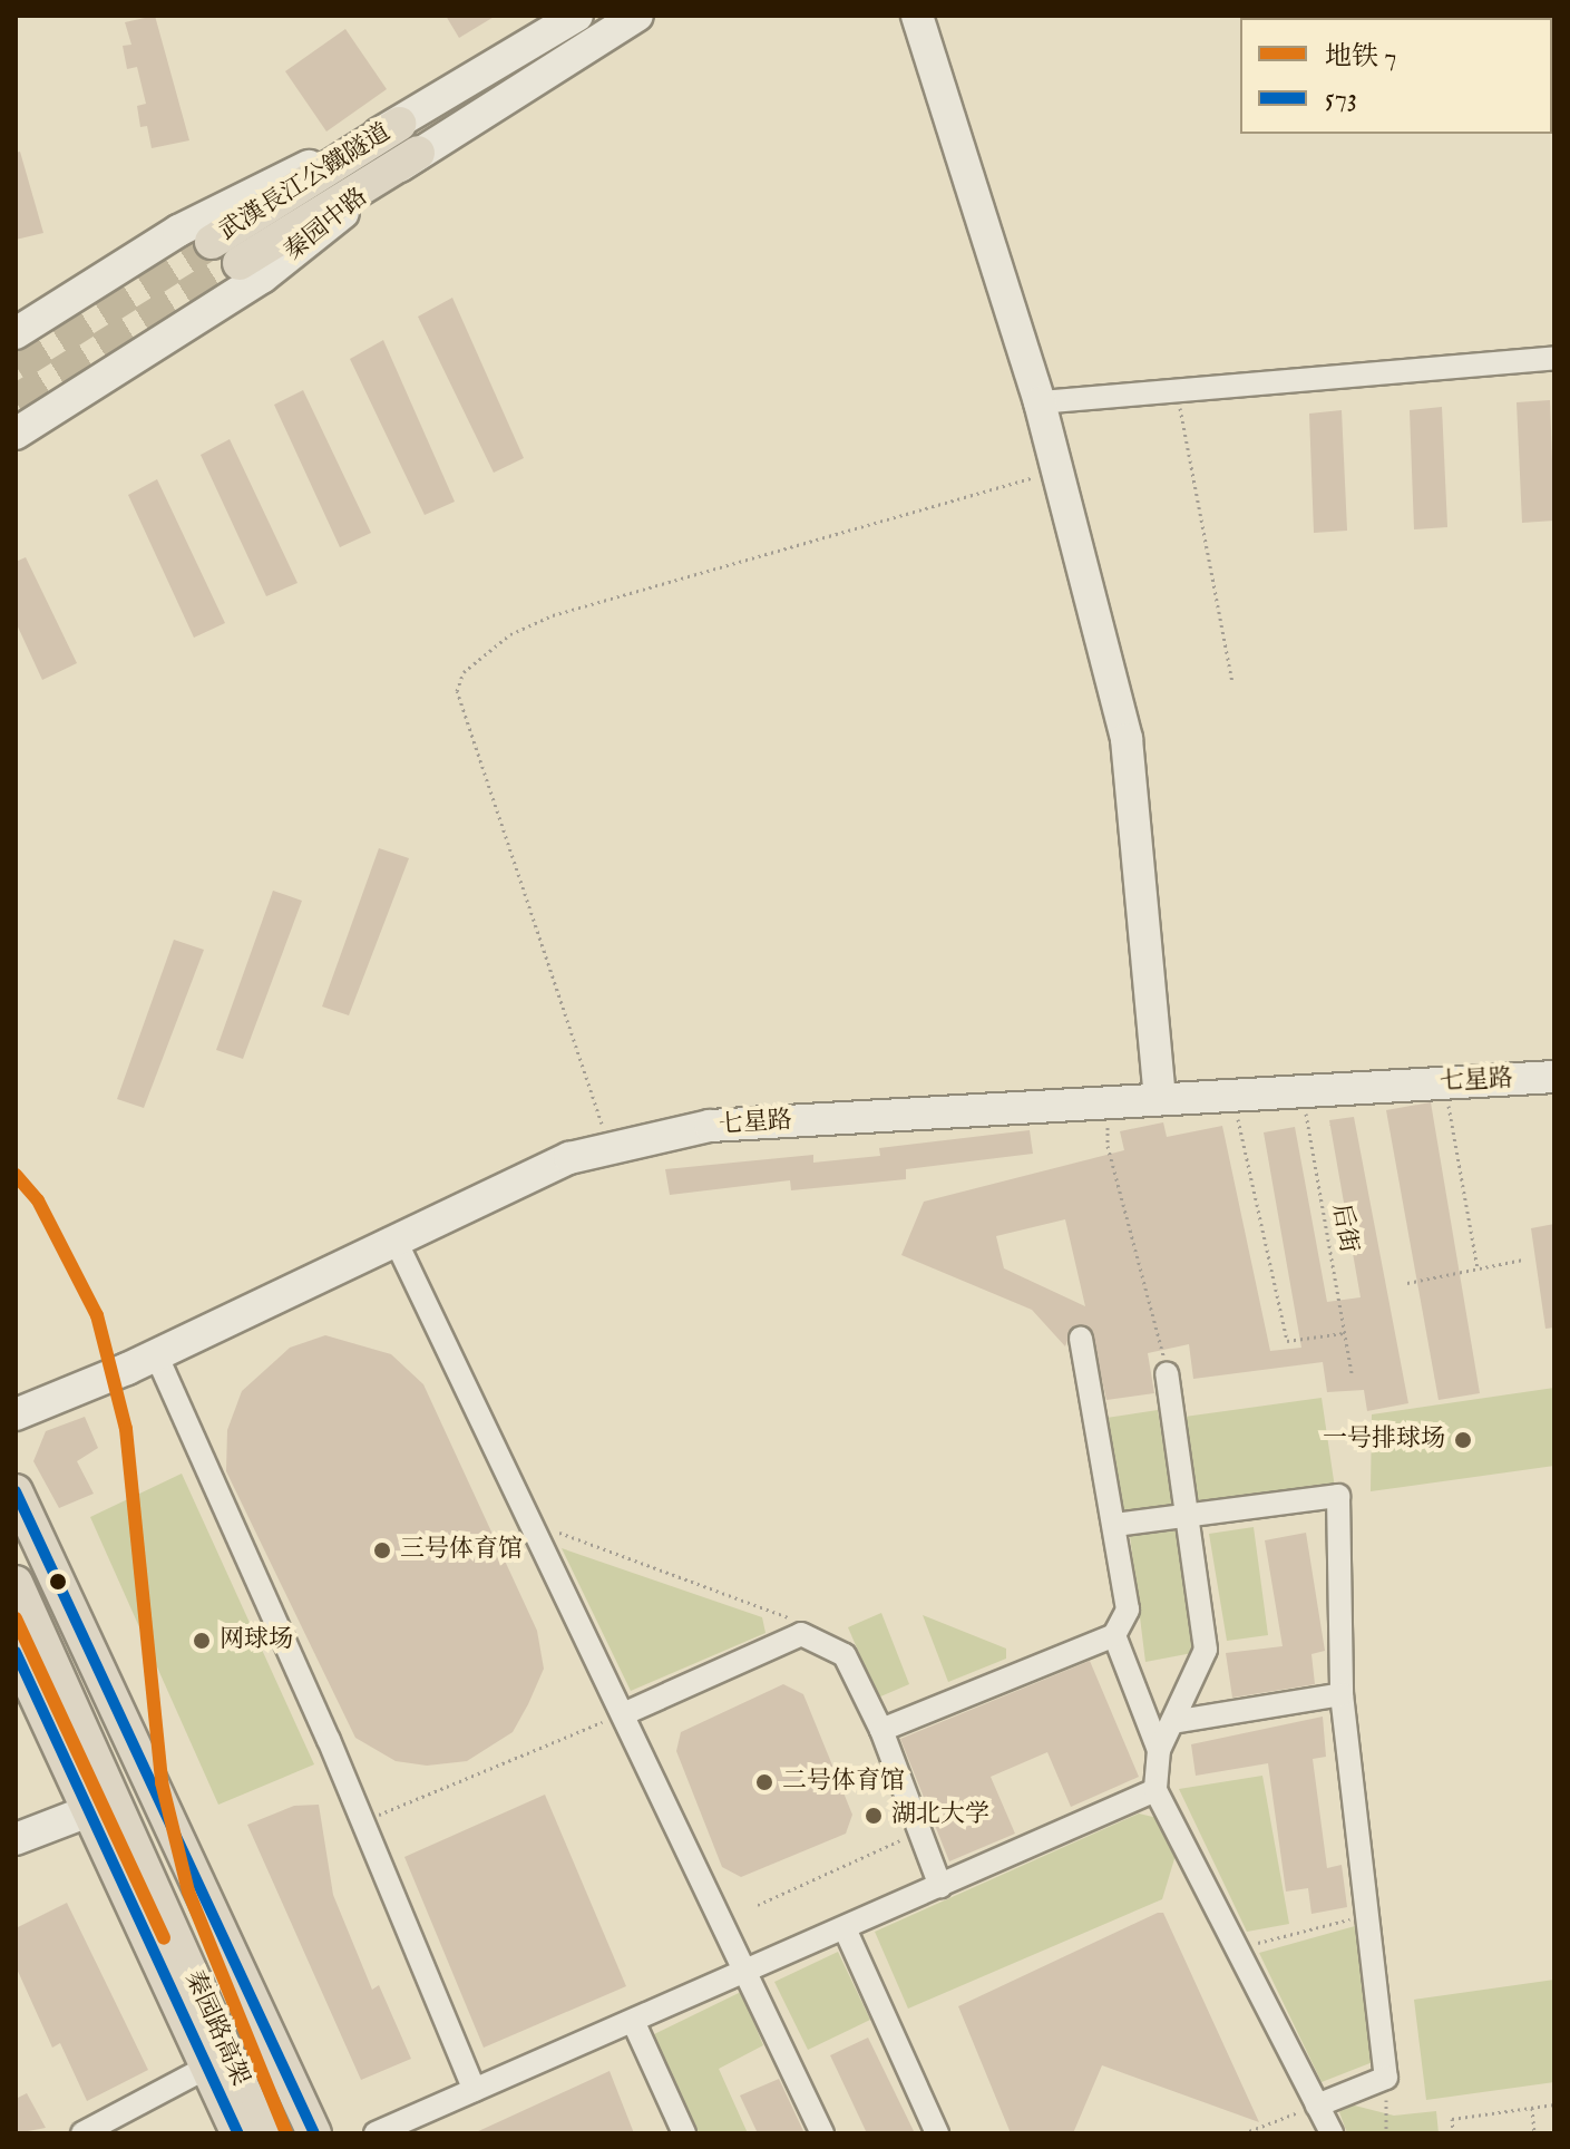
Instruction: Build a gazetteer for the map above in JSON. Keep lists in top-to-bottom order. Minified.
{"streets":{"main road":["武漢長江公鐵隧道","秦园路高架"],"street":["秦园中路","七星路"],"path":["后街"]},"crossings":[["武漢長江公鐵隧道","秦园中路"],["七星路","后街"]],"places":["一号排球场","三号体育馆","网球场","二号体育馆","湖北大学"],"lines":["metro line 7","transit line 573"],"legend":["地铁 7","573"]}
